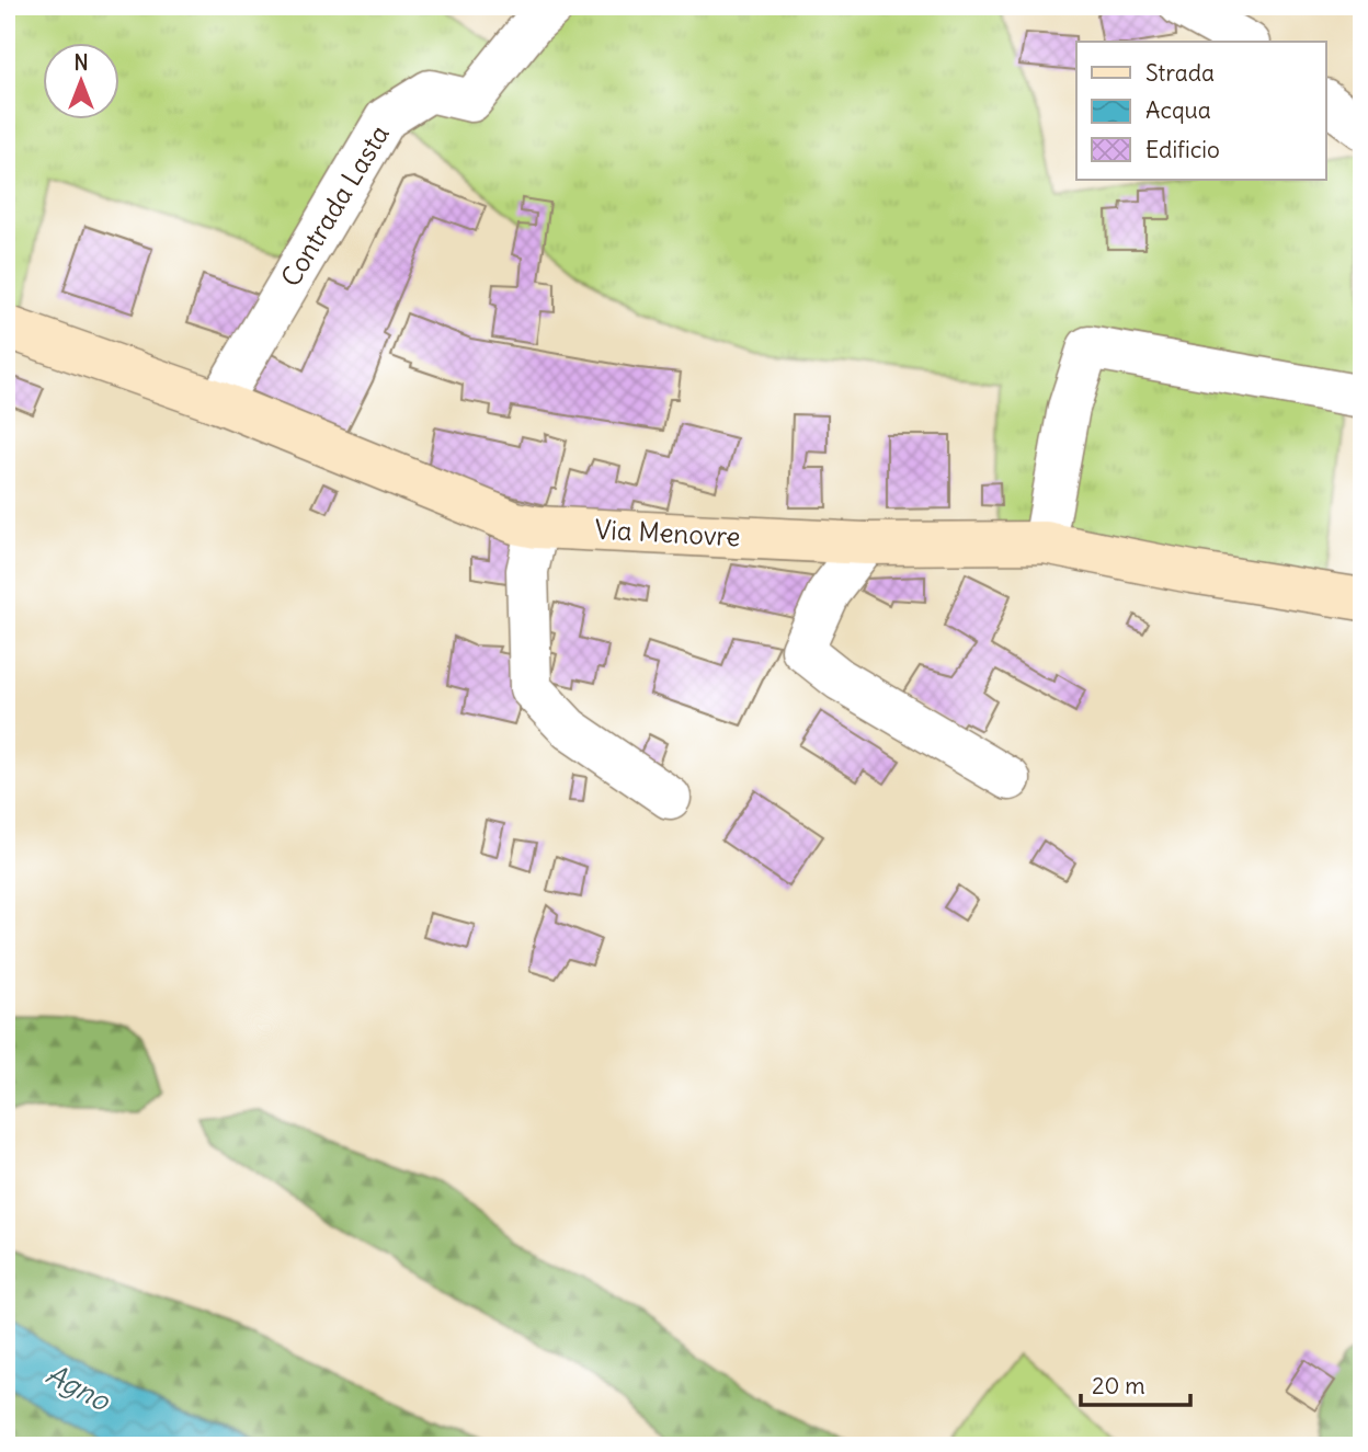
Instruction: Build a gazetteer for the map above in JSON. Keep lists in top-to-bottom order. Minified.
{"streets":{"street":["Contrada Lasta","Via Menovre"]},"crossings":[["Contrada Lasta","Via Menovre"]],"water":["Agno"],"legend":["Strada","Acqua","Edificio"],"scale_bar":"20 m","north":"top"}
